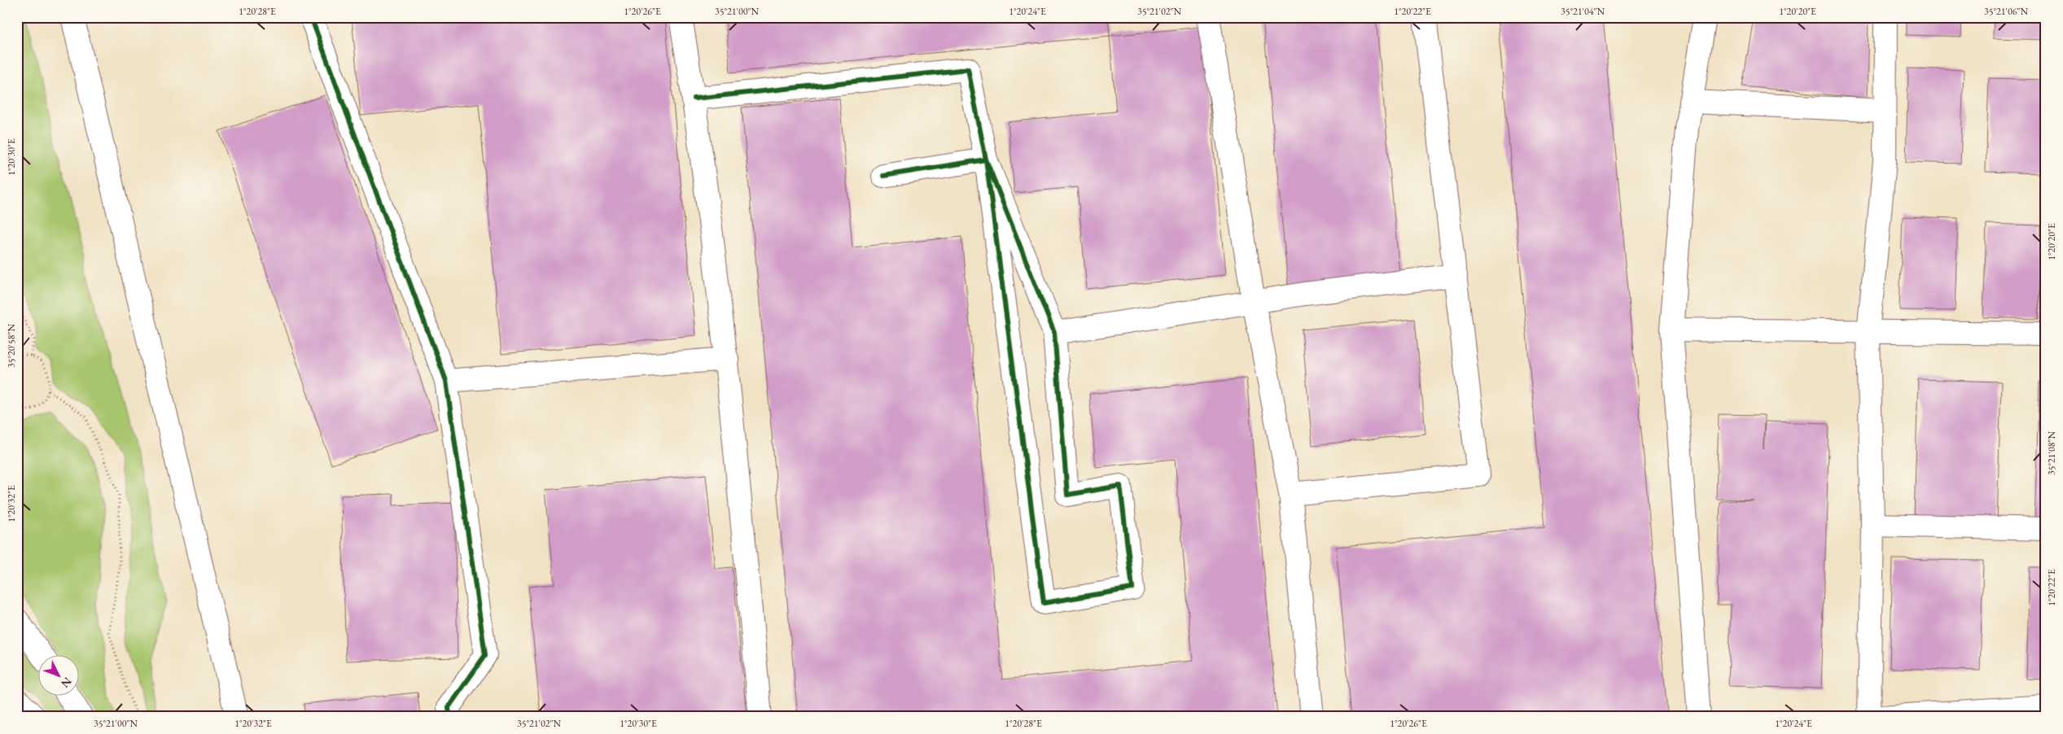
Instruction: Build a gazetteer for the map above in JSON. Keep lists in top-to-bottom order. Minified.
{"north":"bottom right","coordinates":["1°20'28\"E","1°20'26\"E","35°21'00\"N","1°20'24\"E","35°21'02\"N","1°20'22\"E","35°21'04\"N","1°20'20\"E","35°21'06\"N","1°20'30\"E","35°20'58\"N","35°21'08\"N","1°20'32\"E"]}
